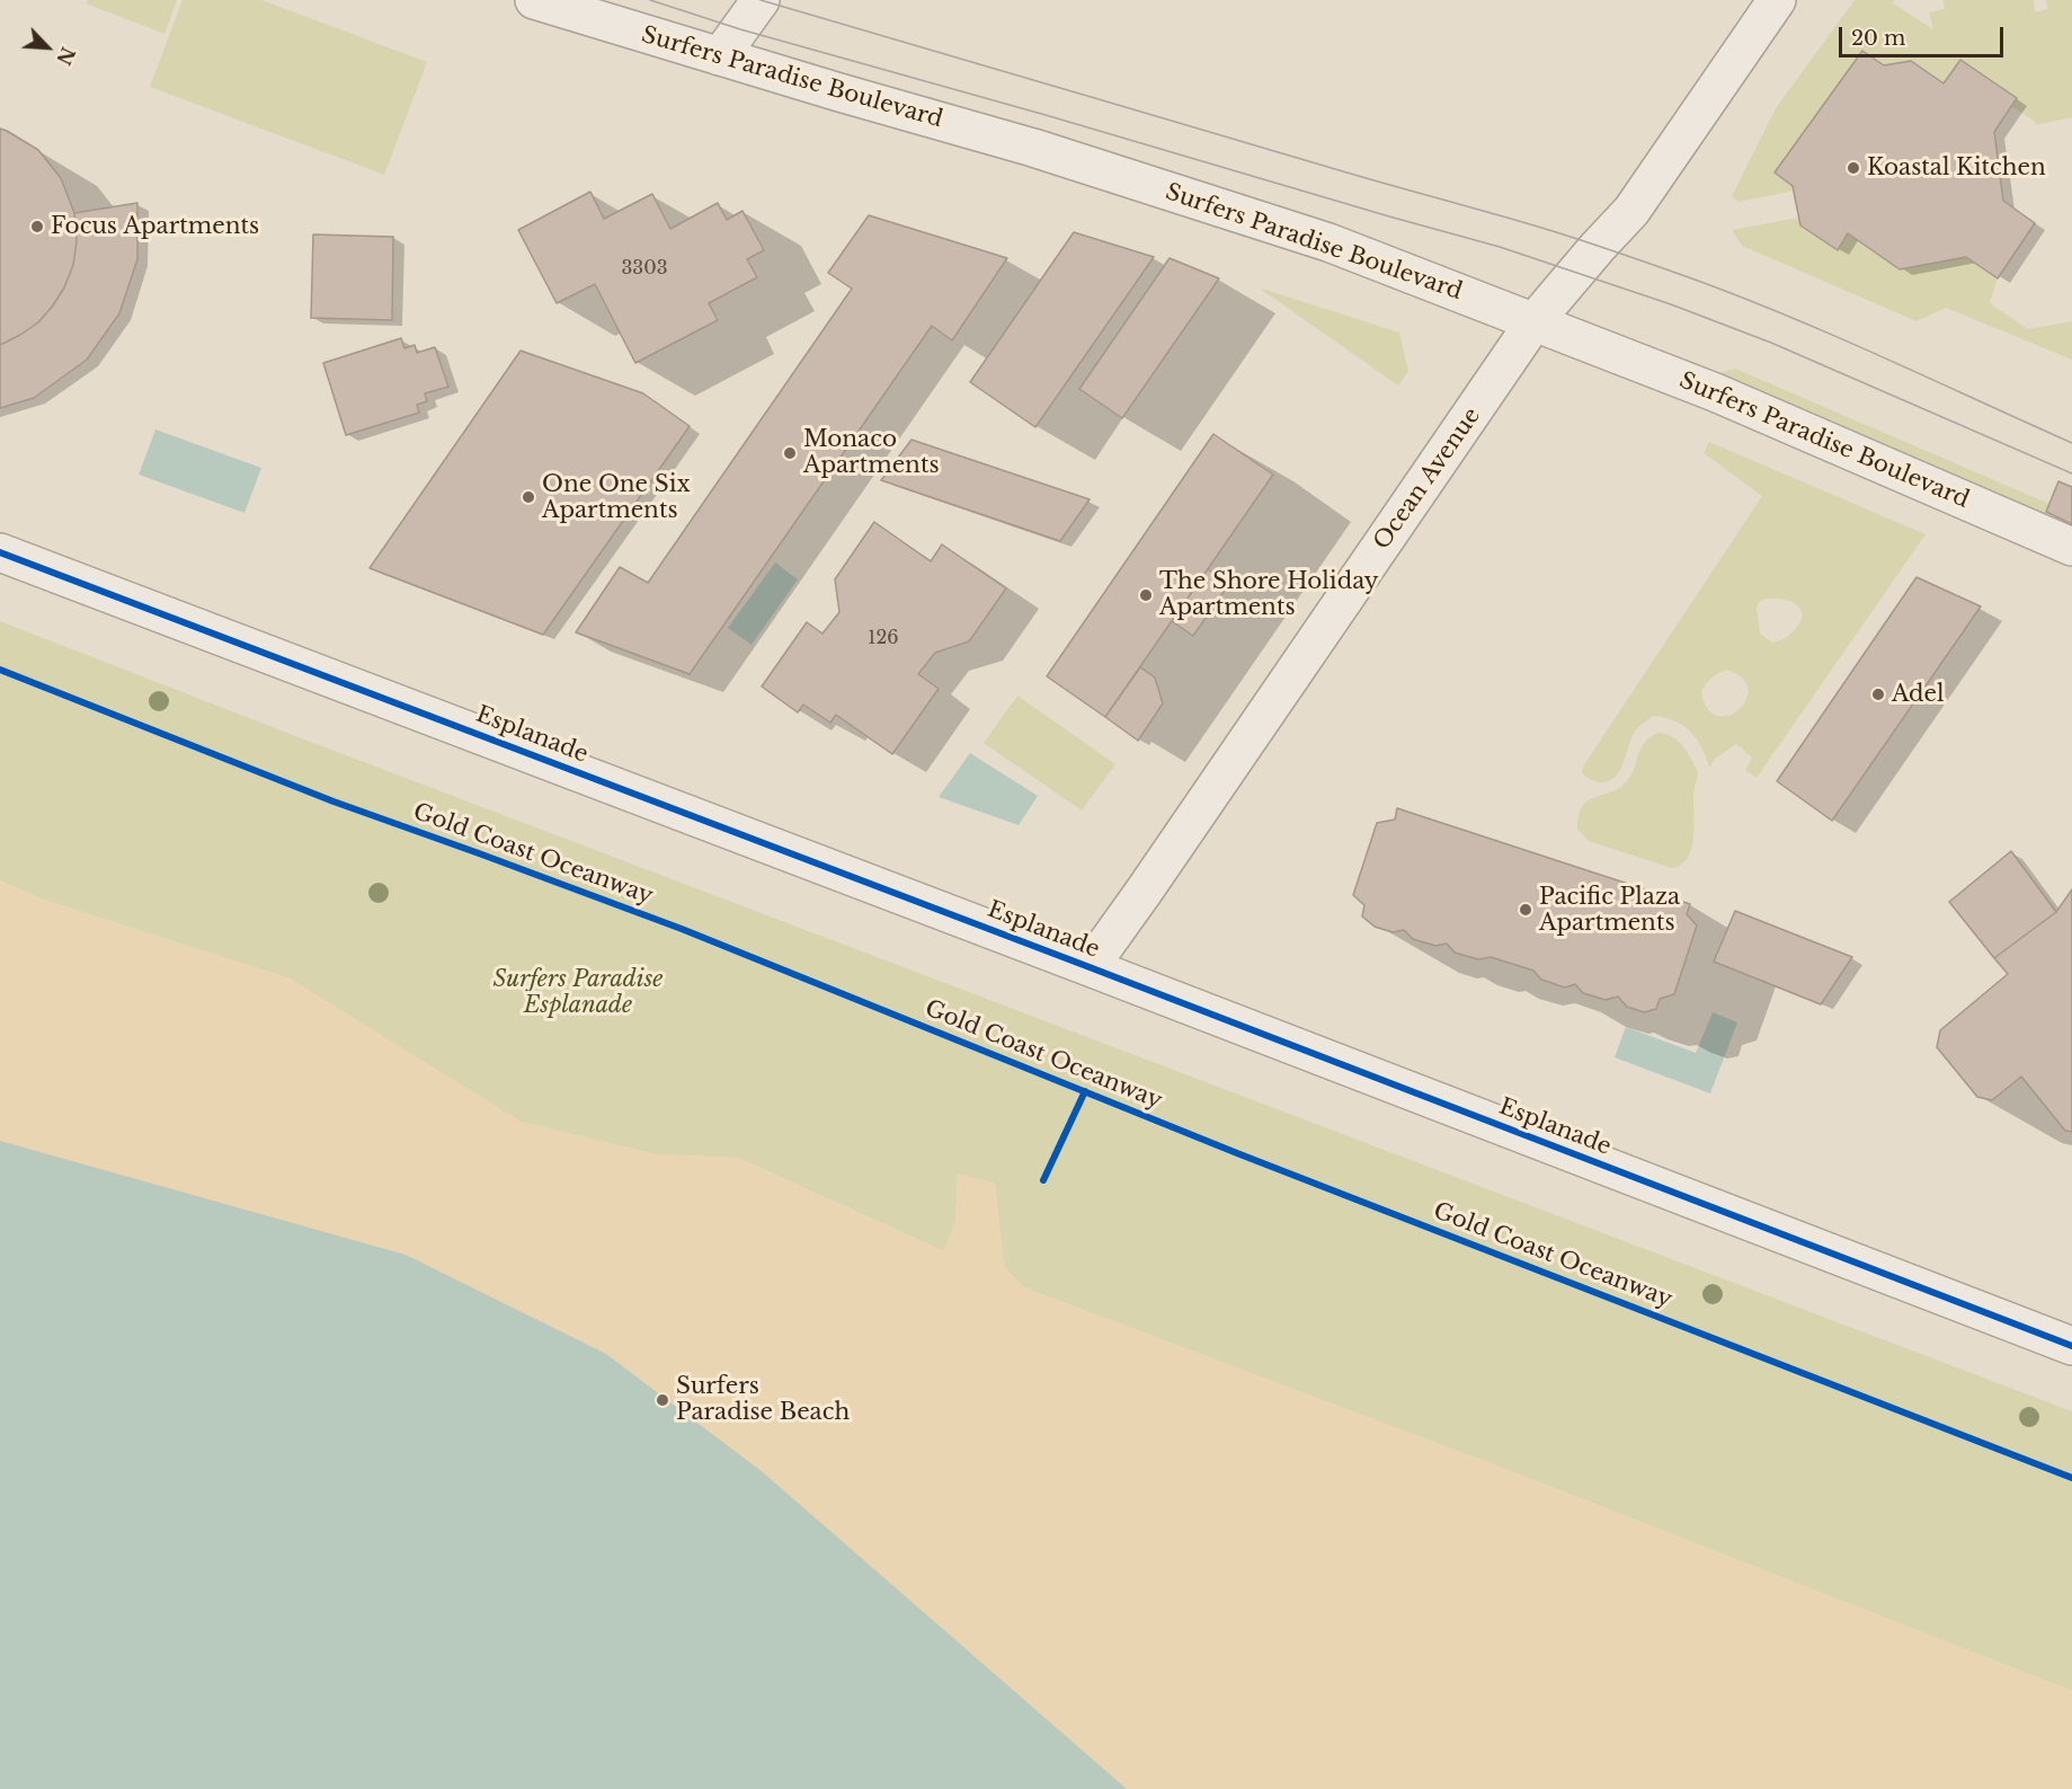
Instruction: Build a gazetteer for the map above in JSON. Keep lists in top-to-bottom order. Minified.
{"streets":{"street":["Surfers Paradise Boulevard","Ocean Avenue","Esplanade"],"cycle path":["Gold Coast Oceanway"]},"crossings":[["Surfers Paradise Boulevard","Ocean Avenue"],["Ocean Avenue","Esplanade"]],"parks":["Surfers Paradise Esplanade"],"places":["Koastal Kitchen","Focus Apartments","Monaco Apartments","One One Six Apartments","The Shore Holiday Apartments","Adel","Pacific Plaza Apartments","Surfers Paradise Beach"],"house_numbers":["3303","126"],"scale_bar":"20 m","north":"bottom right"}
